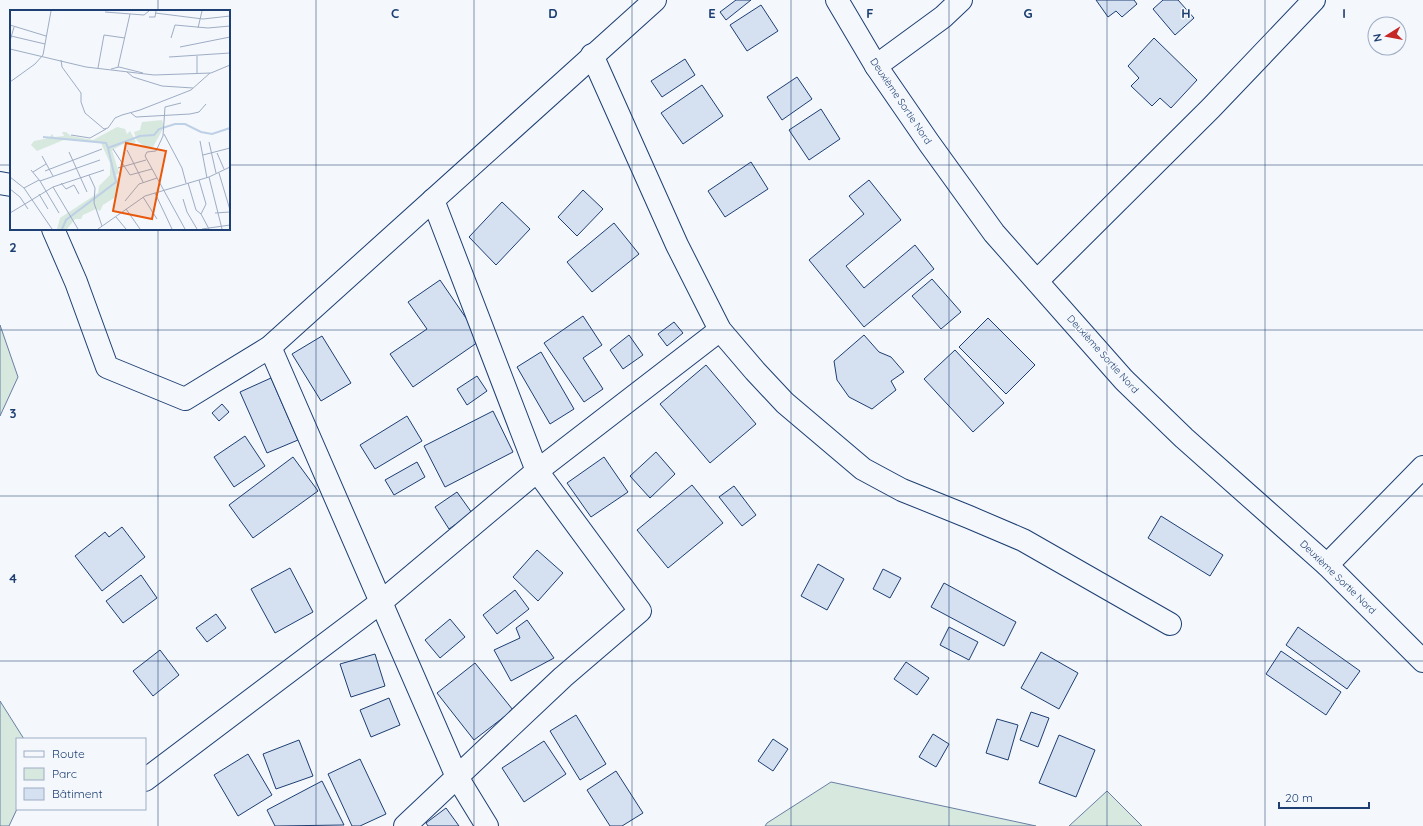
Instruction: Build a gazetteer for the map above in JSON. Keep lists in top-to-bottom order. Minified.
{"streets":{"street":["Deuxième Sortie Nord"]},"legend":["Route","Parc","Bâtiment"],"scale_bar":"20 m","north":"left","grid":{"columns":["C","D","E","F","G","H","I"],"rows":["2","3","4"]}}
